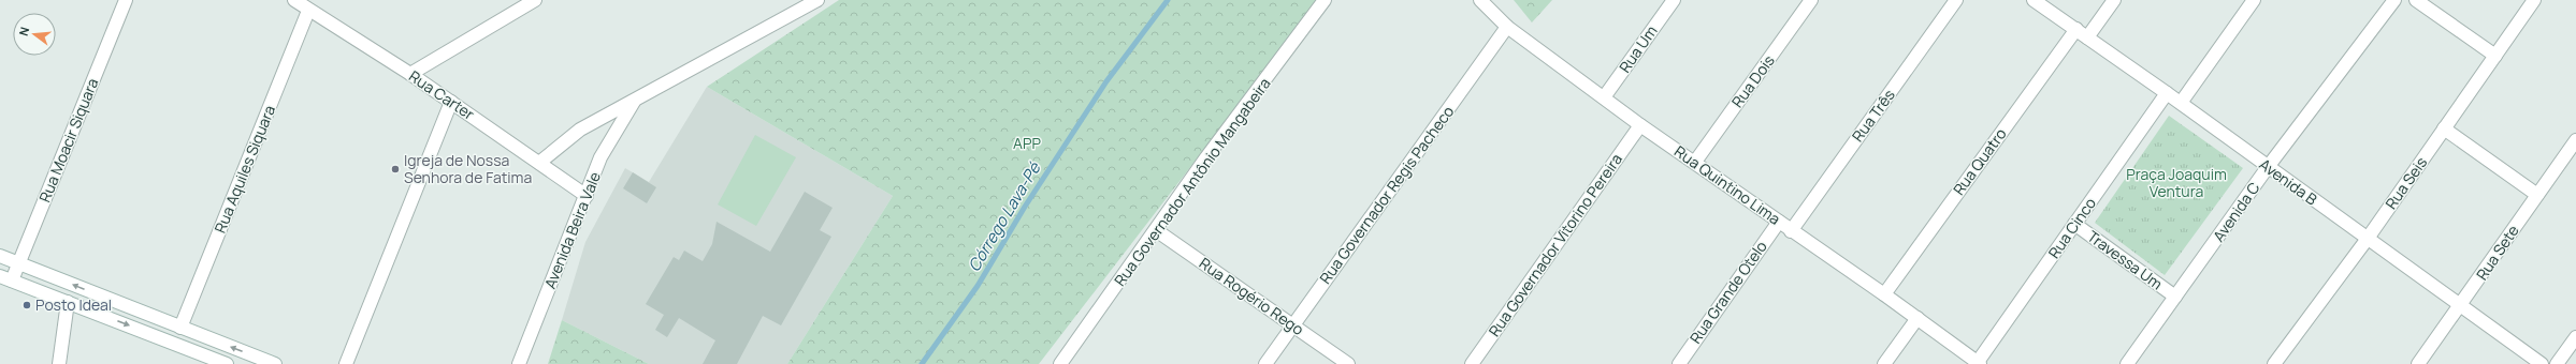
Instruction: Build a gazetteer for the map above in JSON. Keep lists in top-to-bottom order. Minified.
{"streets":{"street":["Rua Um","Rua Dois","Rua Carter","Rua Três","Rua Moacir Siquara","Rua Quatro","Rua Aquiles Siquara","Rua Governador Antônio Mangabeira","Avenida B","Rua Seis","Rua Quintino Lima","Rua Governador Regis Pacheco","Avenida C","Rua Cinco","Avenida Beira Vale","Rua Governador Vitorino Pereira","Rua Sete","Travessa Um","Rua Grande Otelo","Rua Rogério Rego"]},"crossings":[["Rua Um","Rua Quintino Lima"],["Rua Dois","Rua Quintino Lima"],["Rua Carter","Rua Aquiles Siquara"],["Rua Carter","Avenida Beira Vale"],["Rua Três","Rua Quintino Lima"],["Rua Quatro","Avenida B"],["Rua Quatro","Rua Quintino Lima"],["Rua Governador Antônio Mangabeira","Rua Rogério Rego"],["Avenida B","Rua Seis"],["Avenida B","Avenida C"],["Avenida B","Rua Cinco"],["Avenida B","Rua Sete"],["Rua Quintino Lima","Rua Governador Regis Pacheco"],["Rua Quintino Lima","Rua Cinco"],["Rua Quintino Lima","Rua Governador Vitorino Pereira"],["Rua Quintino Lima","Rua Grande Otelo"],["Rua Governador Regis Pacheco","Rua Rogério Rego"],["Avenida C","Travessa Um"],["Rua Cinco","Travessa Um"]],"water":["Córrego Lava-Pé"],"parks":["APP","Praça Joaquim Ventura"],"places":["Igreja de Nossa Senhora de Fatima","Posto Ideal"],"north":"left"}
